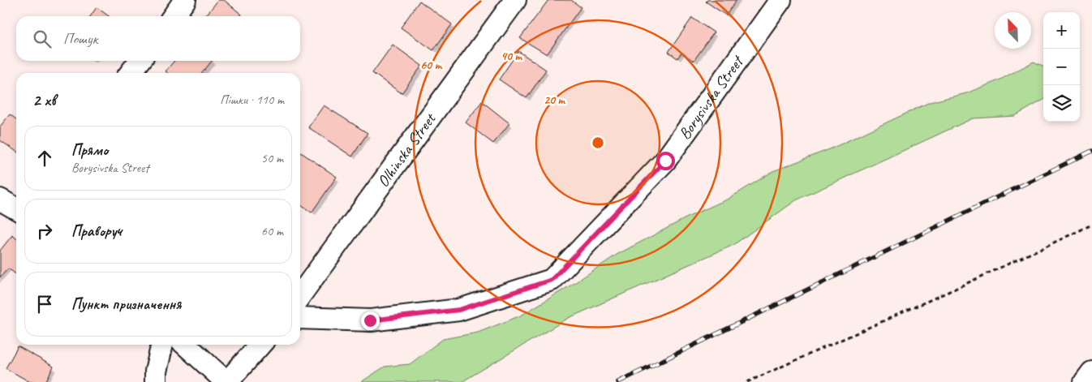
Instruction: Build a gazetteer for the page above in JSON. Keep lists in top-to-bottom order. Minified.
{"streets":{"street":["Borysivska Street","Olhinska Street"]},"north":"top left","page":{"map_buttons":["+","−"],"search":"Пошук","heading":["2 хв","Пішки · 110 m"],"list":[["Прямо","Borysivska Street","50 m"],["Праворуч","60 m"],"Пункт призначення"]},"rings":["40 m","60 m","20 m"]}
